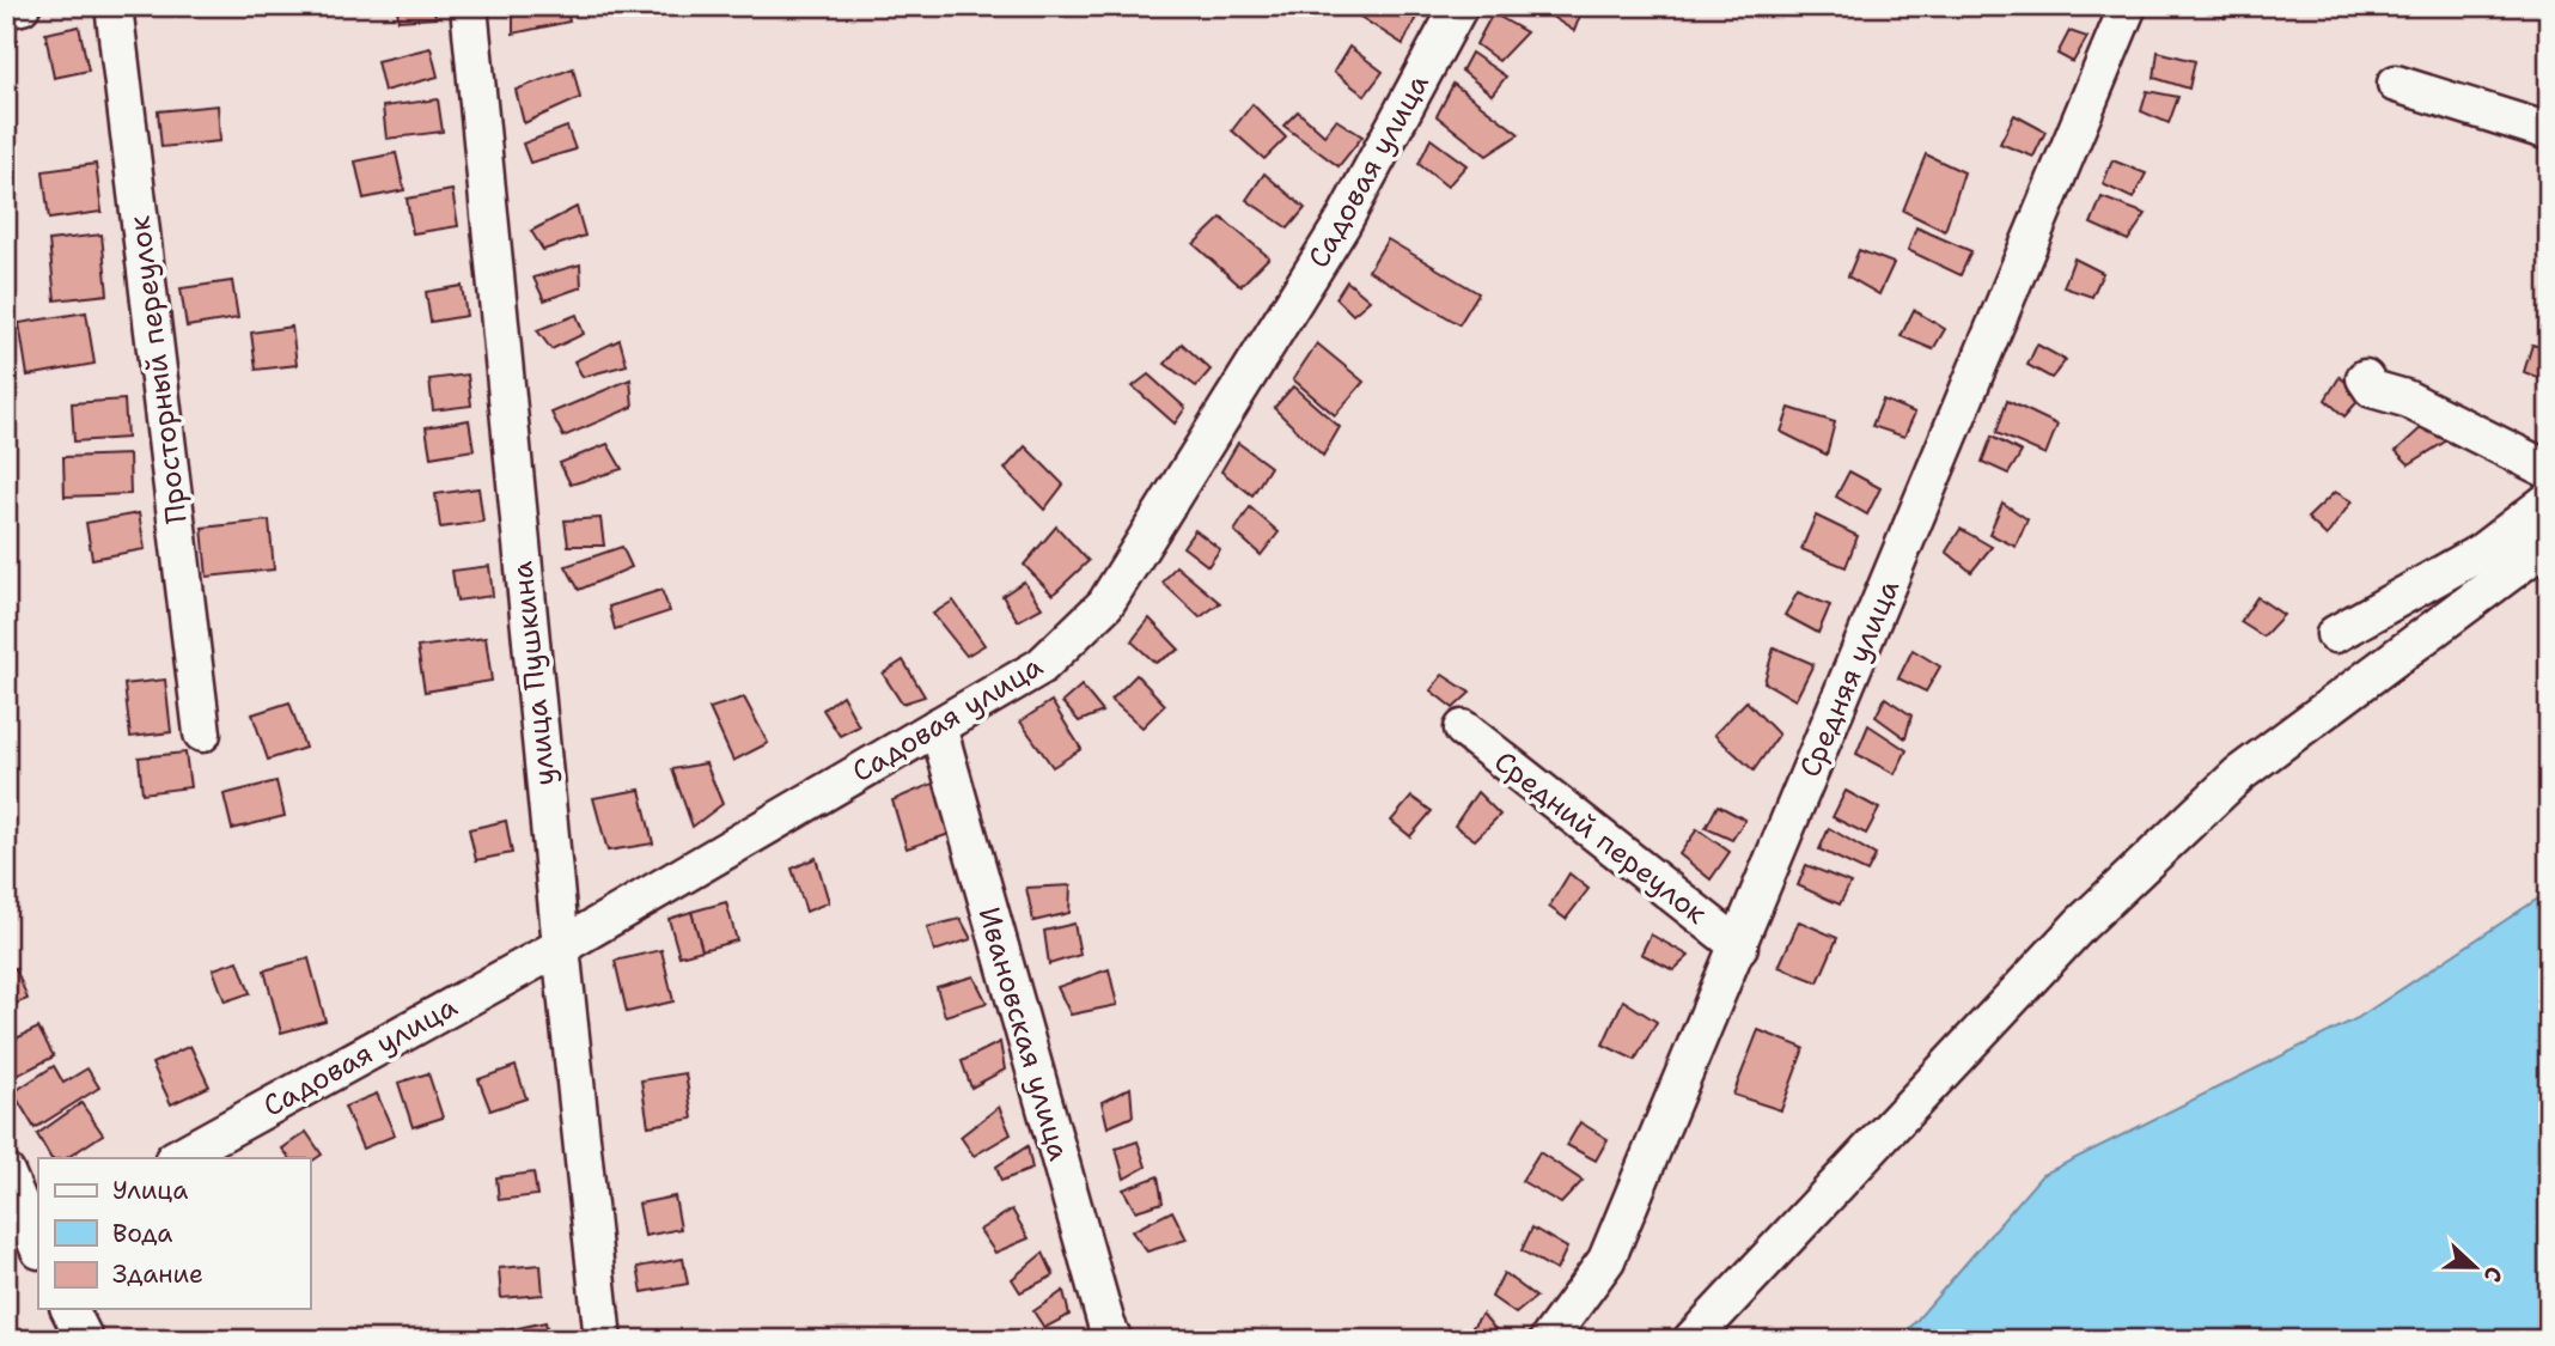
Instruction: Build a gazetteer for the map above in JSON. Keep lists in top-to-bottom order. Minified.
{"streets":{"street":["Садовая улица","Просторный переулок","улица Пушкина","Средняя улица","Средний переулок","Ивановская улица"]},"crossings":[["Садовая улица","улица Пушкина"],["Садовая улица","Ивановская улица"],["Средняя улица","Средний переулок"]],"legend":["Улица","Вода","Здание"],"north":"right"}
